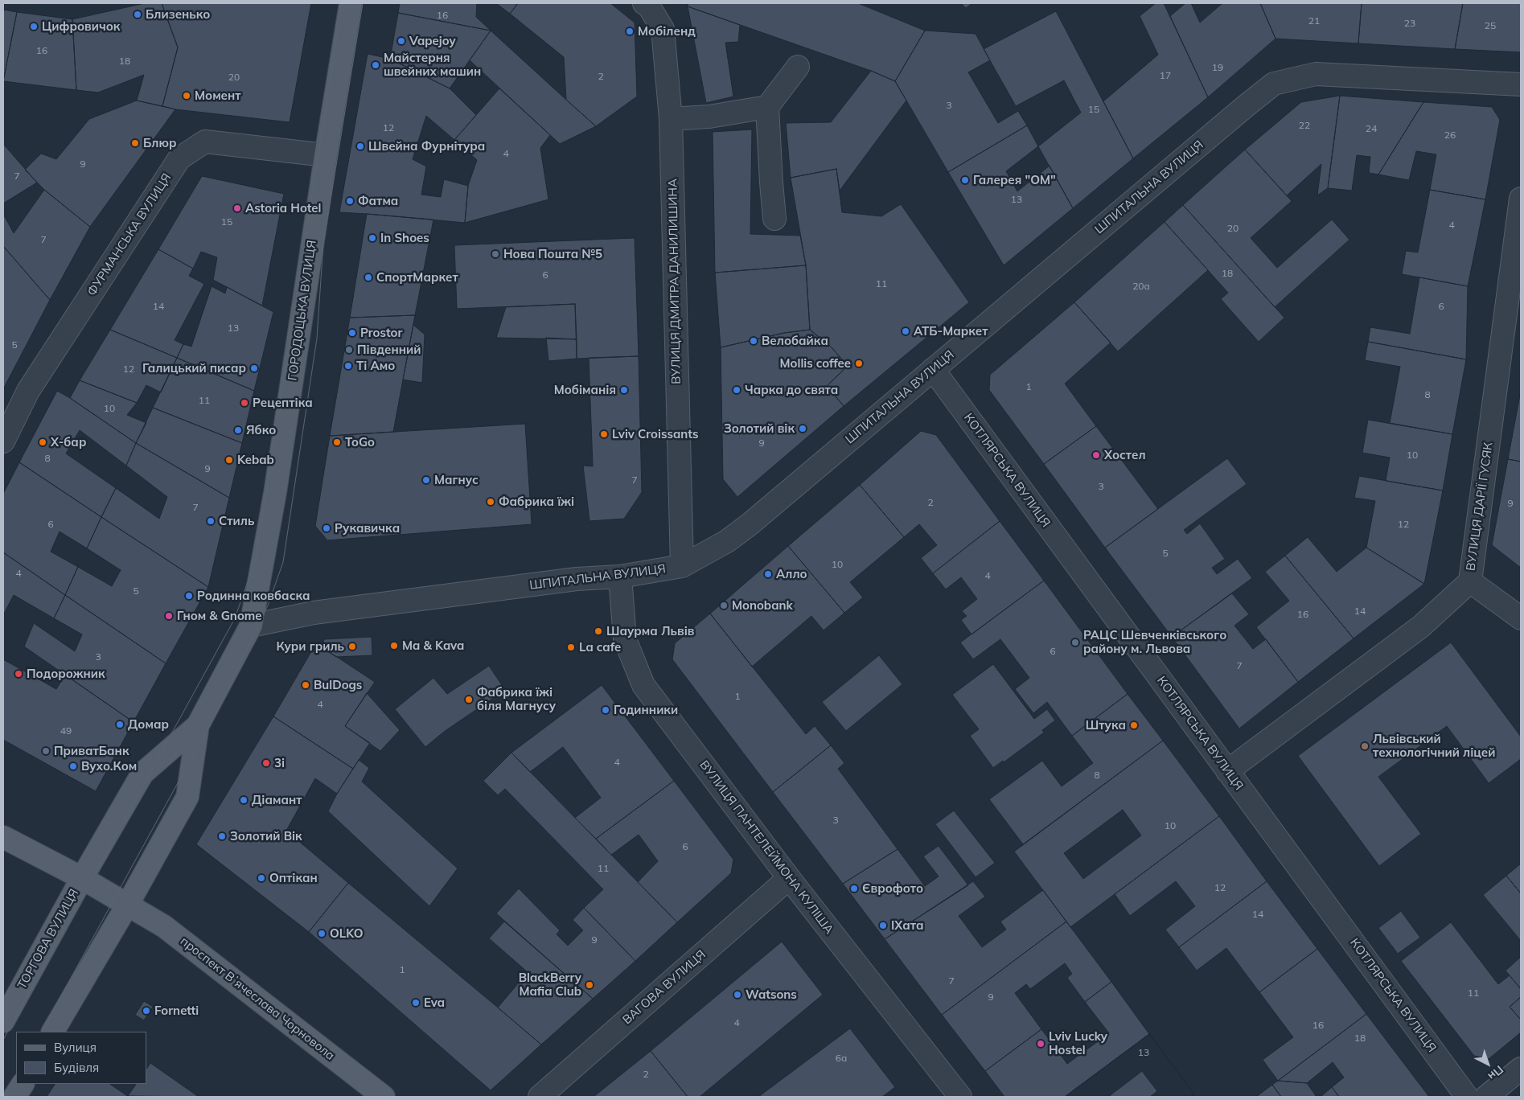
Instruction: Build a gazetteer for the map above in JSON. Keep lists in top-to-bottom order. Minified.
{"streets":{"main road":["ГОРОДОЦЬКА ВУЛИЦЯ","ТОРГОВА ВУЛИЦЯ","проспект Вʼячеслава Чорновола"],"street":["ШПИТАЛЬНА ВУЛИЦЯ","ФУРМАНСЬКА ВУЛИЦЯ","ВУЛИЦЯ ДМИТРА ДАНИЛИШИНА","КОТЛЯРСЬКА ВУЛИЦЯ","ВУЛИЦЯ ДАРІЇ ГУСЯК","ВУЛИЦЯ ПАНТЕЛЕЙМОНА КУЛІША","ВАГОВА ВУЛИЦЯ"]},"crossings":[["ШПИТАЛЬНА ВУЛИЦЯ","ВУЛИЦЯ ДМИТРА ДАНИЛИШИНА"],["ШПИТАЛЬНА ВУЛИЦЯ","ГОРОДОЦЬКА ВУЛИЦЯ"],["ШПИТАЛЬНА ВУЛИЦЯ","КОТЛЯРСЬКА ВУЛИЦЯ"],["ШПИТАЛЬНА ВУЛИЦЯ","ВУЛИЦЯ ПАНТЕЛЕЙМОНА КУЛІША"],["ФУРМАНСЬКА ВУЛИЦЯ","ГОРОДОЦЬКА ВУЛИЦЯ"],["ГОРОДОЦЬКА ВУЛИЦЯ","ТОРГОВА ВУЛИЦЯ"],["ГОРОДОЦЬКА ВУЛИЦЯ","проспект Вʼячеслава Чорновола"],["КОТЛЯРСЬКА ВУЛИЦЯ","ВУЛИЦЯ ДАРІЇ ГУСЯК"],["ВУЛИЦЯ ПАНТЕЛЕЙМОНА КУЛІША","ВАГОВА ВУЛИЦЯ"],["ТОРГОВА ВУЛИЦЯ","проспект Вʼячеслава Чорновола"]],"places":["Близенько","Цифровичок","Мобіленд","Vapejoy","Майстерня швейних машин","Момент","Блюр","Швейна Фурнітура","Галерея \"ОМ\"","Фатма","Astoria Hotel","In Shoes","Нова Пошта №5","СпортМаркет","АТБ-Маркет","Prostor","Велобайка","Південний","Mollis coffee","Ті Амо","Галицький писар","Мобіманія","Чарка до свята","Рецептіка","Золотий вік","Ябко","Lviv Croissants","Х-бар","ToGo","Хостел","Kebab","Магнус","Фабрика їжі","Стиль","Рукавичка","Алло","Родинна ковбаска","Monobank","Гном & Gnome","Шаурма Львів","РАЦС Шевченківського району м. Львова","Ma & Kava","Кури гриль","La cafe","Подорожник","BulDogs","Фабрика їжі біля Магнусу","Годинники","Домар","Штука","Львівський технологічний ліцей","ПриватБанк","3і","Вухо.Ком","Діамант","Золотий Вік","Оптікан","Єврофото","ІХата","OLKO","BlackBerry Mafia Club","Watsons","Eva","Fornetti","Lviv Lucky Hostel"],"house_numbers":["16","21","23","25","16","18","19","17","2","20","3","15","22","12","24","26","4","9","7","13","15","4","20","7","18","6","11","20а","14","6","13","5","12","1","8","11","10","9","10","8","9","7","3","2","9","7","6","12","5","10","4","4","5","14","16","6","3","7","1","4","49","4","8","3","10","6","11","12","14","9","1","7","11","9","4","16","18","13","6а","2"],"legend":["Вулиця","Будівля"],"north":"bottom right"}
